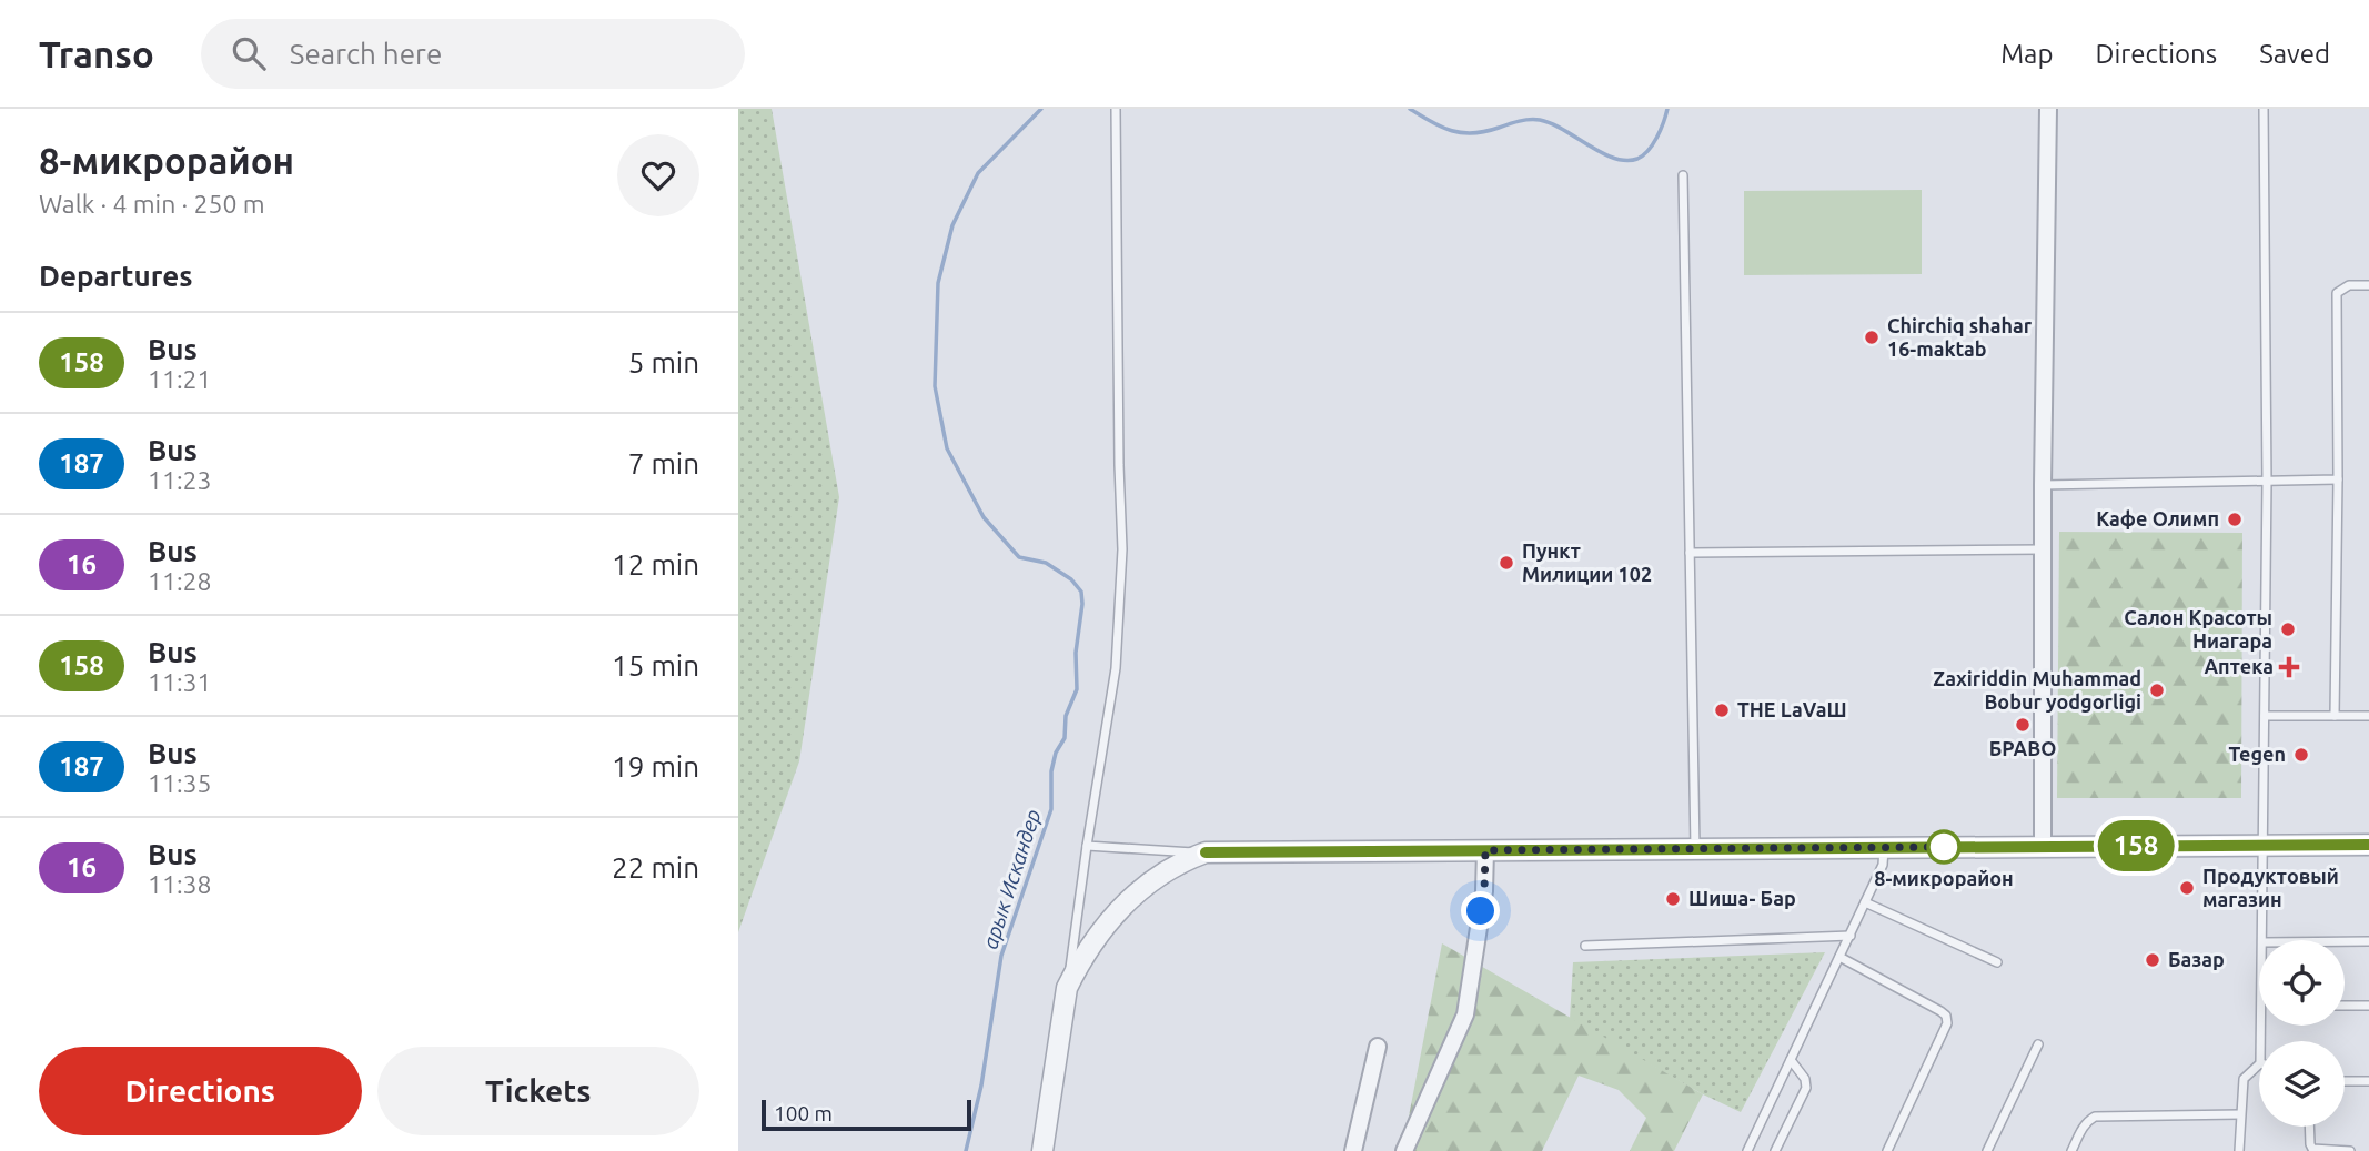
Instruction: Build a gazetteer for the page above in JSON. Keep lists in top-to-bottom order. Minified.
{"water":["арык Искандер"],"places":{"other":["Chirchiq shahar 16-maktab","Кафе Олимп","Пункт Милиции 102","Салон Красоты Ниагара","Zaxiriddin Muhammad Bobur yodgorligi","THE LaVaШ","БРАВО","Tegen","8-микрорайон","Продуктовый магазин","Шиша- Бар","Базар"],"health":["Аптека"]},"lines":["bus line 158"],"scale_bar":"100 m","page":{"header":"Transo","search":"Search here","nav":["Map","Directions","Saved"],"heading":[["8-микрорайон","Walk · 4 min · 250 m"],"Departures"],"on_map":"158","list":[{"mark":"158","name":"Bus","note":"11:21","value":"5 min"},{"mark":"187","name":"Bus","note":"11:23","value":"7 min"},{"mark":"16","name":"Bus","note":"11:28","value":"12 min"},{"mark":"158","name":"Bus","note":"11:31","value":"15 min"},{"mark":"187","name":"Bus","note":"11:35","value":"19 min"},{"mark":"16","name":"Bus","note":"11:38","value":"22 min"}],"buttons":["Directions","Tickets"],"scale":"100 m"}}
